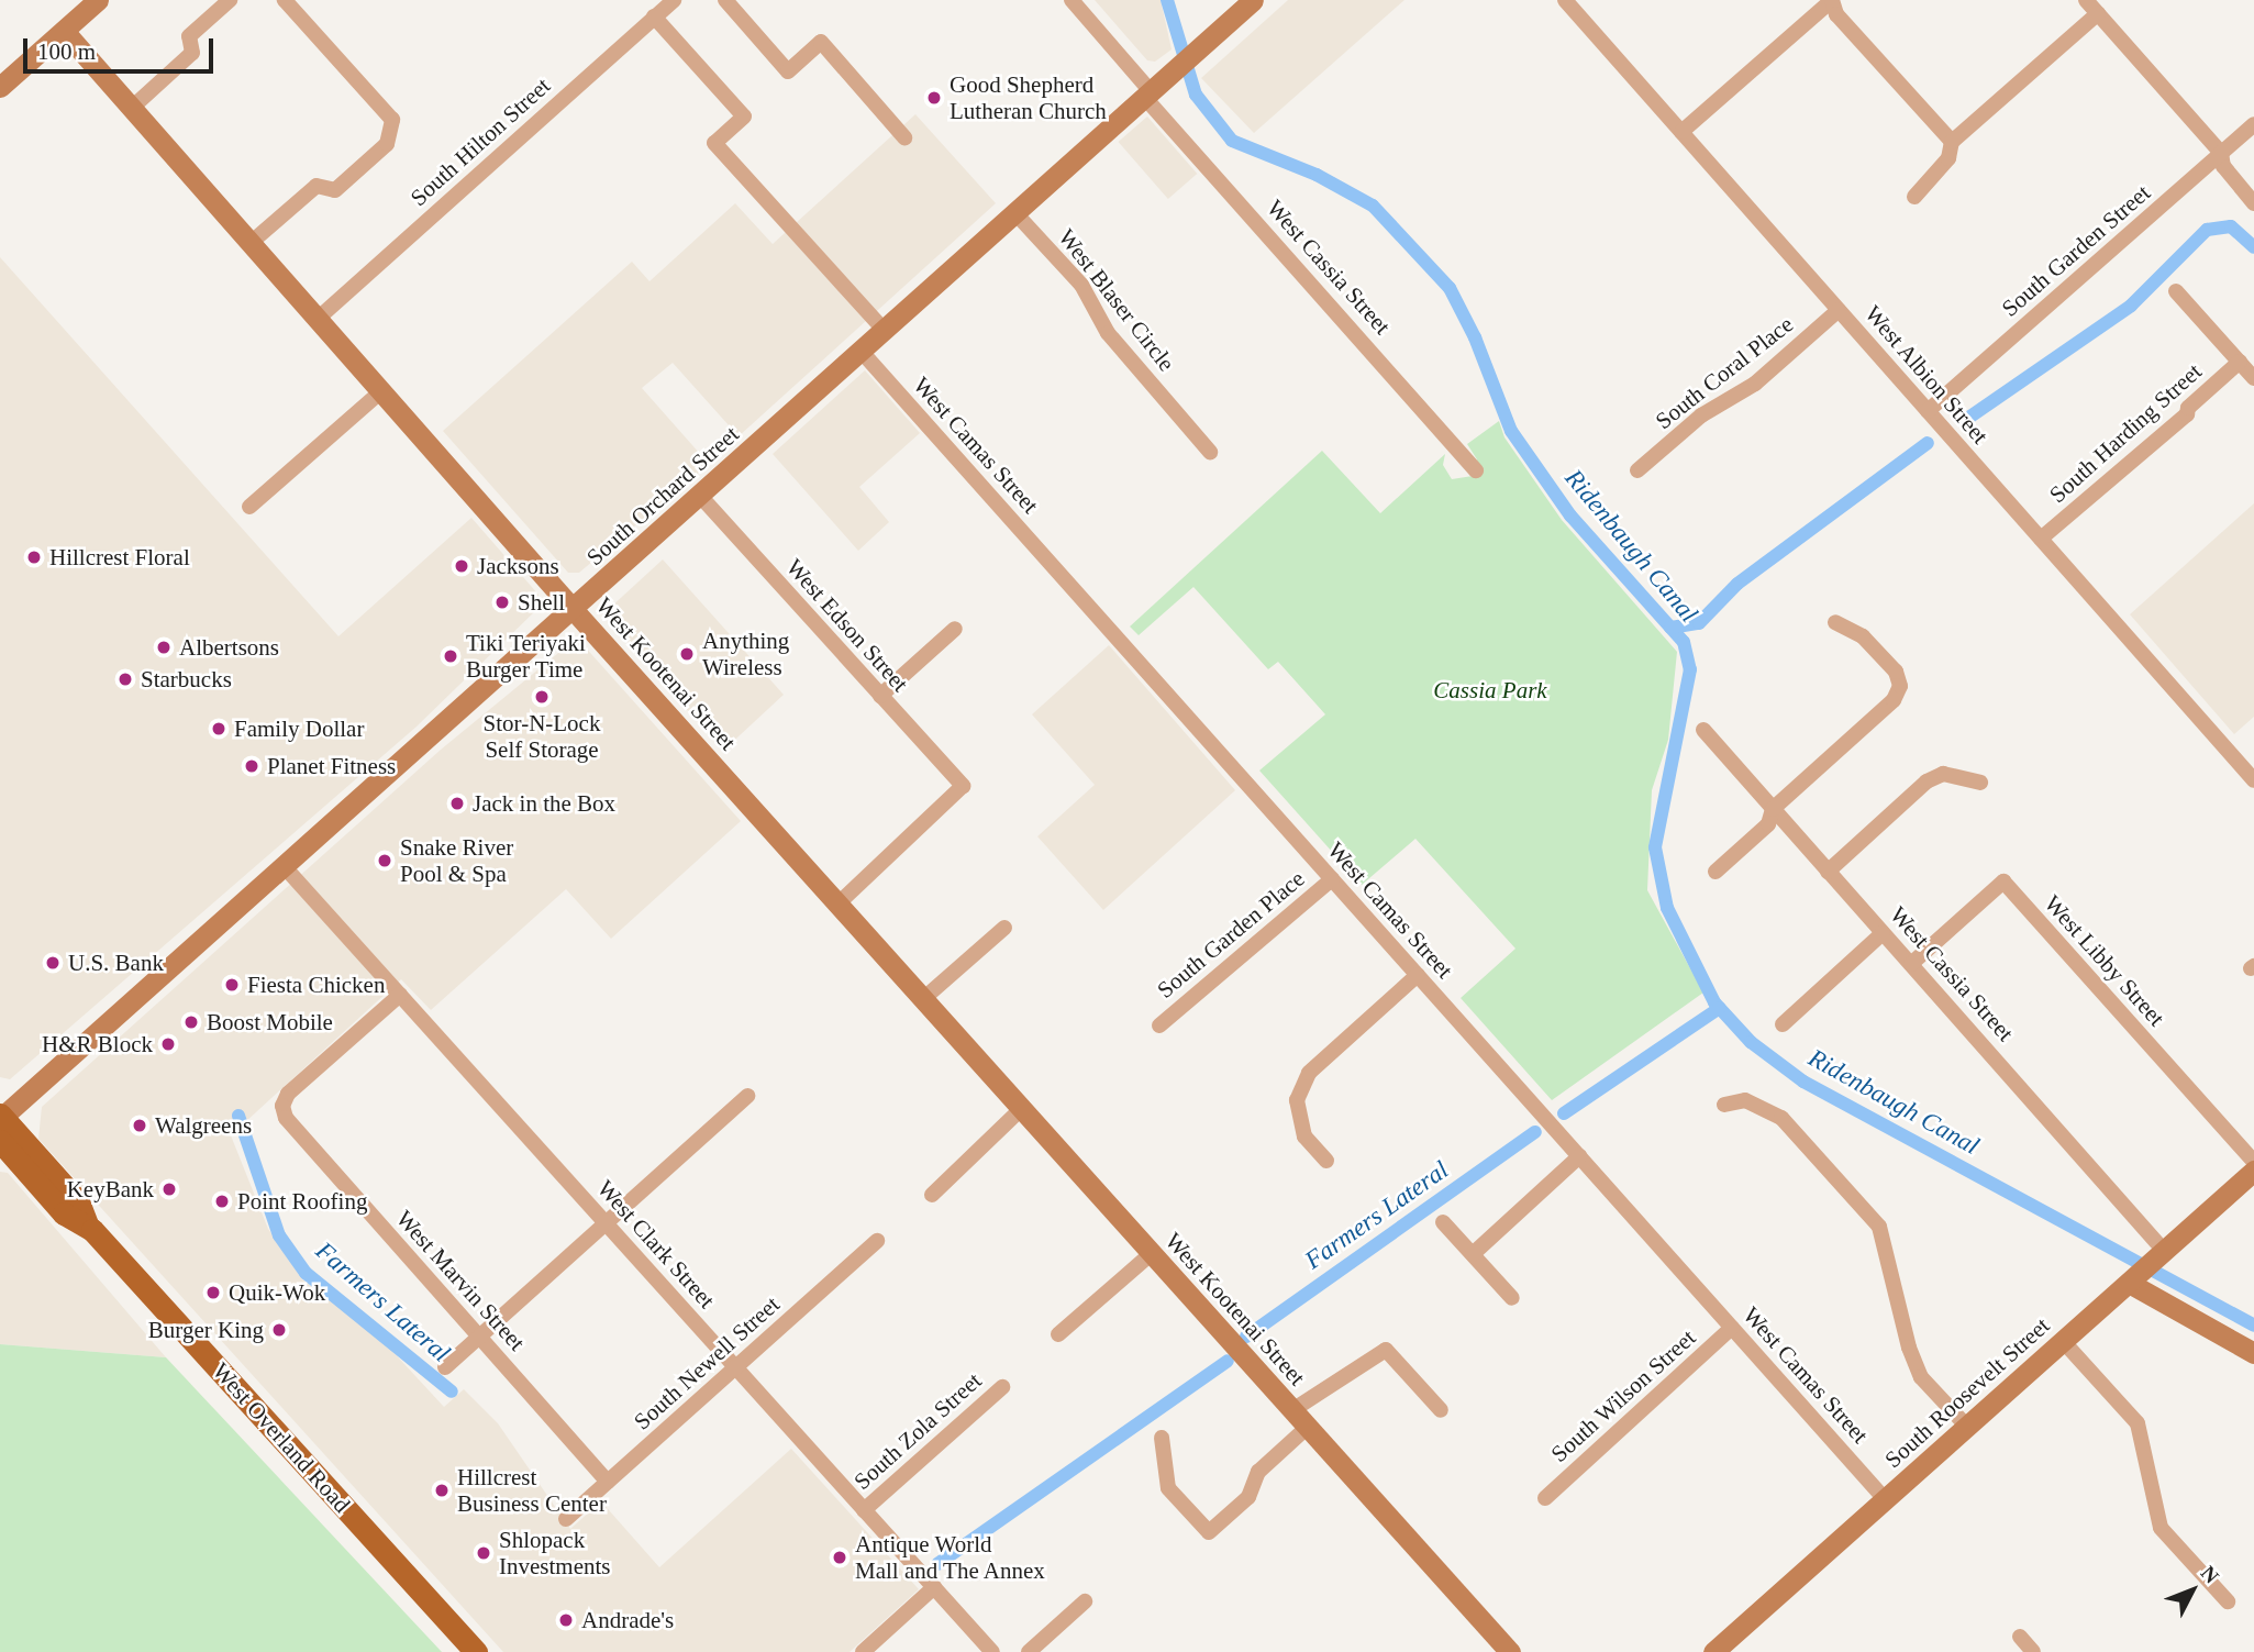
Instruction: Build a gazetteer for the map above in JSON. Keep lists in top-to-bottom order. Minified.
{"streets":{"main road":["West Overland Road"],"street":["South Hilton Street","South Garden Street","West Cassia Street","West Blaser Circle","South Coral Place","West Albion Street","South Harding Street","West Camas Street","South Orchard Street","West Edson Street","West Kootenai Street","South Garden Place","West Libby Street","West Clark Street","West Marvin Street","South Newell Street","South Roosevelt Street","South Wilson Street","South Zola Street"]},"crossings":[["South Hilton Street","West Kootenai Street"],["South Garden Street","West Albion Street"],["West Cassia Street","South Orchard Street"],["West Cassia Street","West Libby Street"],["West Cassia Street","South Roosevelt Street"],["West Blaser Circle","South Orchard Street"],["South Coral Place","West Albion Street"],["West Albion Street","South Harding Street"],["West Camas Street","South Orchard Street"],["West Camas Street","South Garden Place"],["West Camas Street","South Roosevelt Street"],["West Camas Street","South Wilson Street"],["South Orchard Street","West Edson Street"],["South Orchard Street","West Kootenai Street"],["South Orchard Street","West Clark Street"],["South Orchard Street","West Overland Road"],["West Edson Street","West Kootenai Street"],["West Clark Street","West Marvin Street"],["West Clark Street","South Newell Street"],["West Clark Street","South Zola Street"],["West Marvin Street","South Newell Street"]],"water":["Ridenbaugh Canal","Farmers Lateral"],"parks":["Cassia Park"],"places":["Good Shepherd Lutheran Church","Hillcrest Floral","Jacksons","Shell","Albertsons","Anything Wireless","Tiki Teriyaki Burger Time","Starbucks","Stor-N-Lock Self Storage","Family Dollar","Planet Fitness","Jack in the Box","Snake River Pool & Spa","U.S. Bank","Fiesta Chicken","Boost Mobile","H&R Block","Walgreens","KeyBank","Point Roofing","Quik-Wok","Burger King","Hillcrest Business Center","Shlopack Investments","Antique World Mall and The Annex","Andrade's"],"scale_bar":"100 m","north":"top right"}
